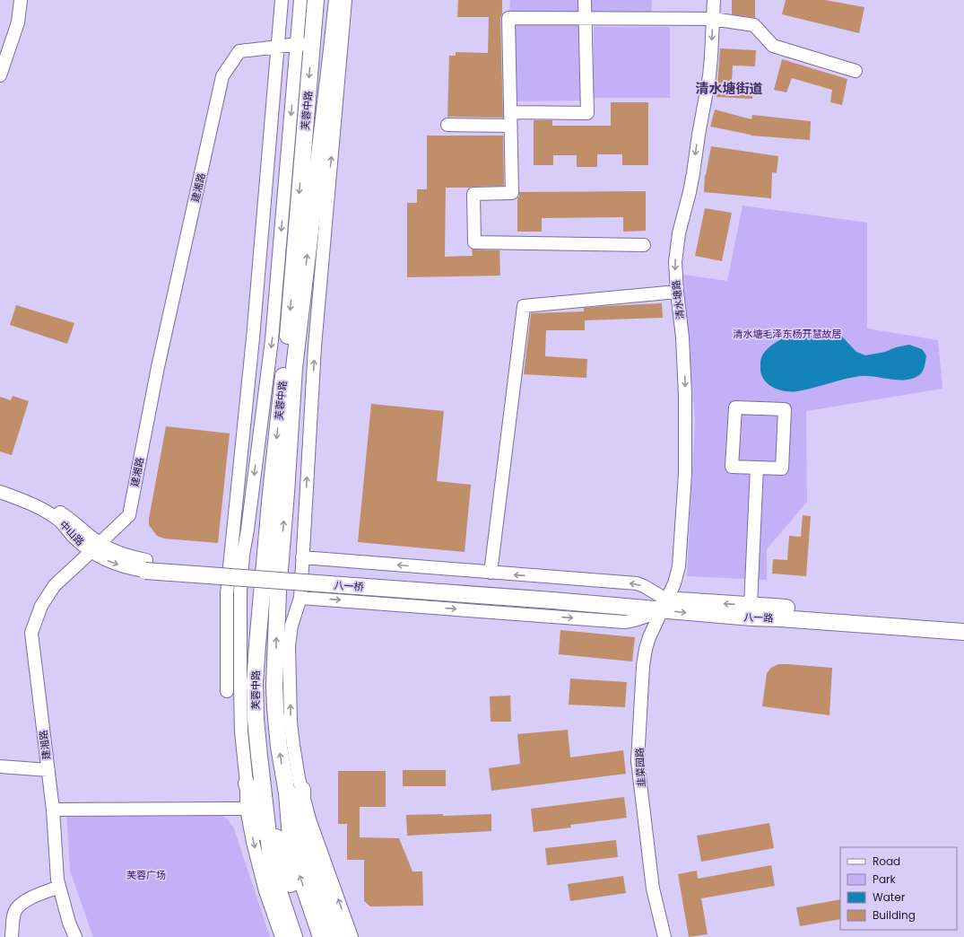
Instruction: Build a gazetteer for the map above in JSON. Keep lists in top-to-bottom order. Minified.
{"streets":{"main road":["芙蓉中路","八一桥","八一路"],"street":["建湘路","清水塘路","中山路","韭菜园路"]},"crossings":[["芙蓉中路","建湘路"],["建湘路","中山路"],["清水塘路","八一路"],["清水塘路","韭菜园路"],["中山路","八一桥"],["八一桥","八一路"],["八一路","韭菜园路"]],"one_way":["清水塘路"],"districts":["清水塘街道"],"parks":["清水塘毛泽东杨开慧故居","芙蓉广场"],"legend":["Road","Park","Water","Building"]}
